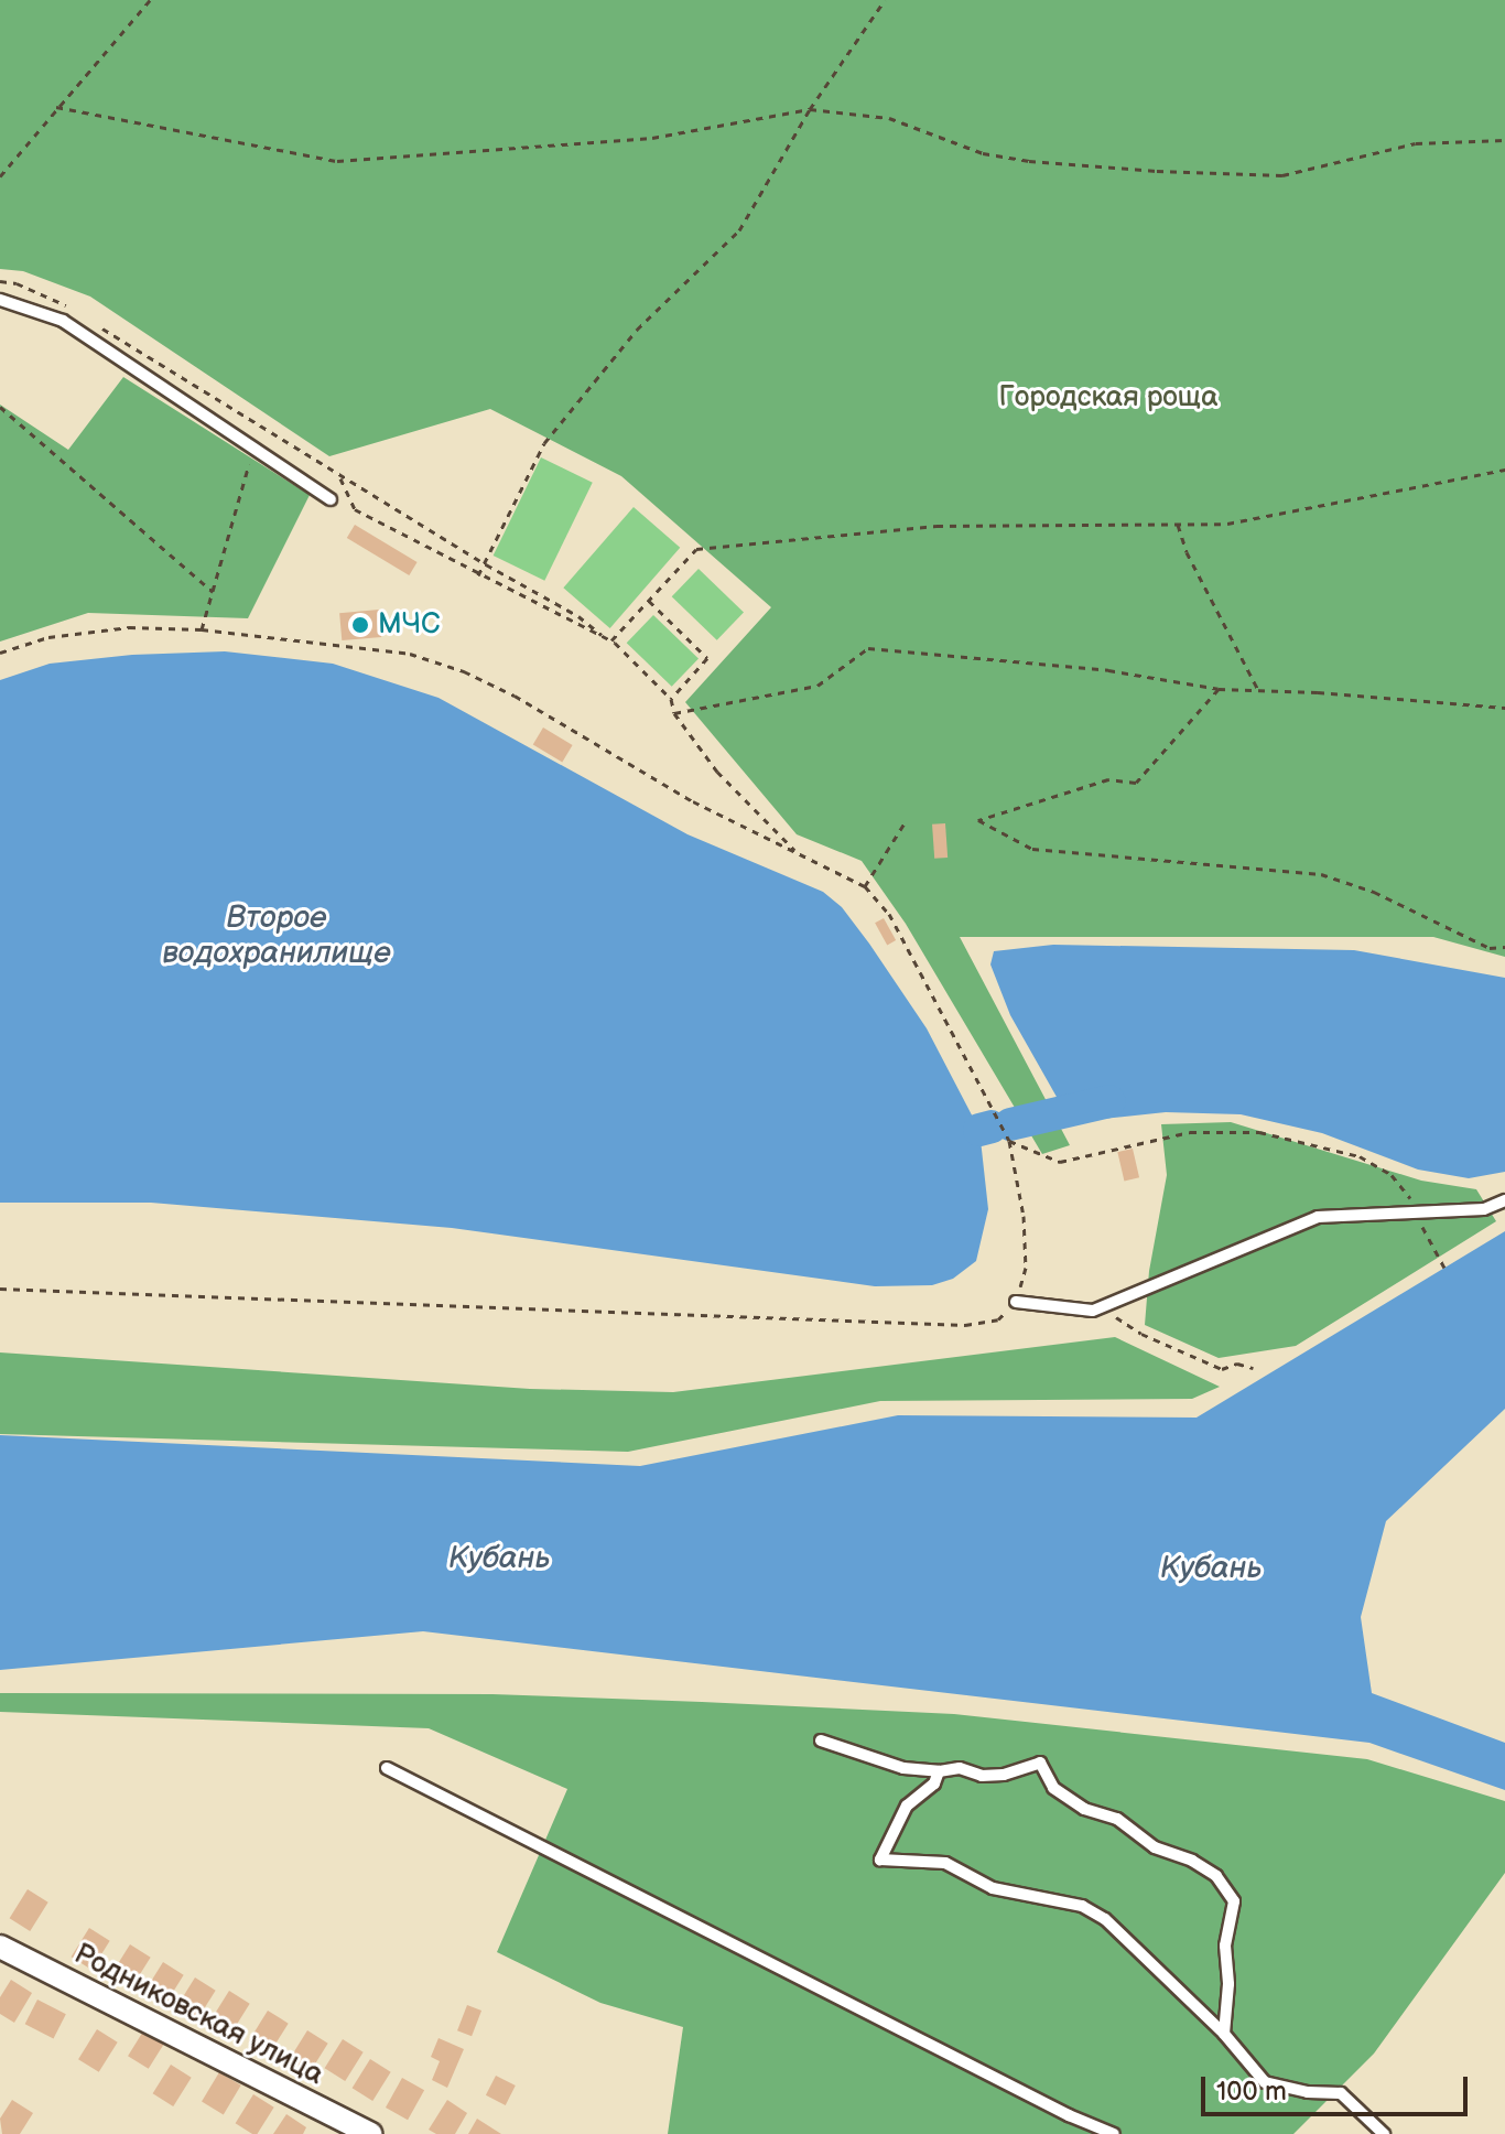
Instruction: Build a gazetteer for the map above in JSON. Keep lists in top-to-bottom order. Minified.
{"streets":{"street":["Родниковская улица"]},"water":["Второе водохранилище","Кубань"],"parks":["Городская роща"],"places":["МЧС"],"scale_bar":"100 m"}
